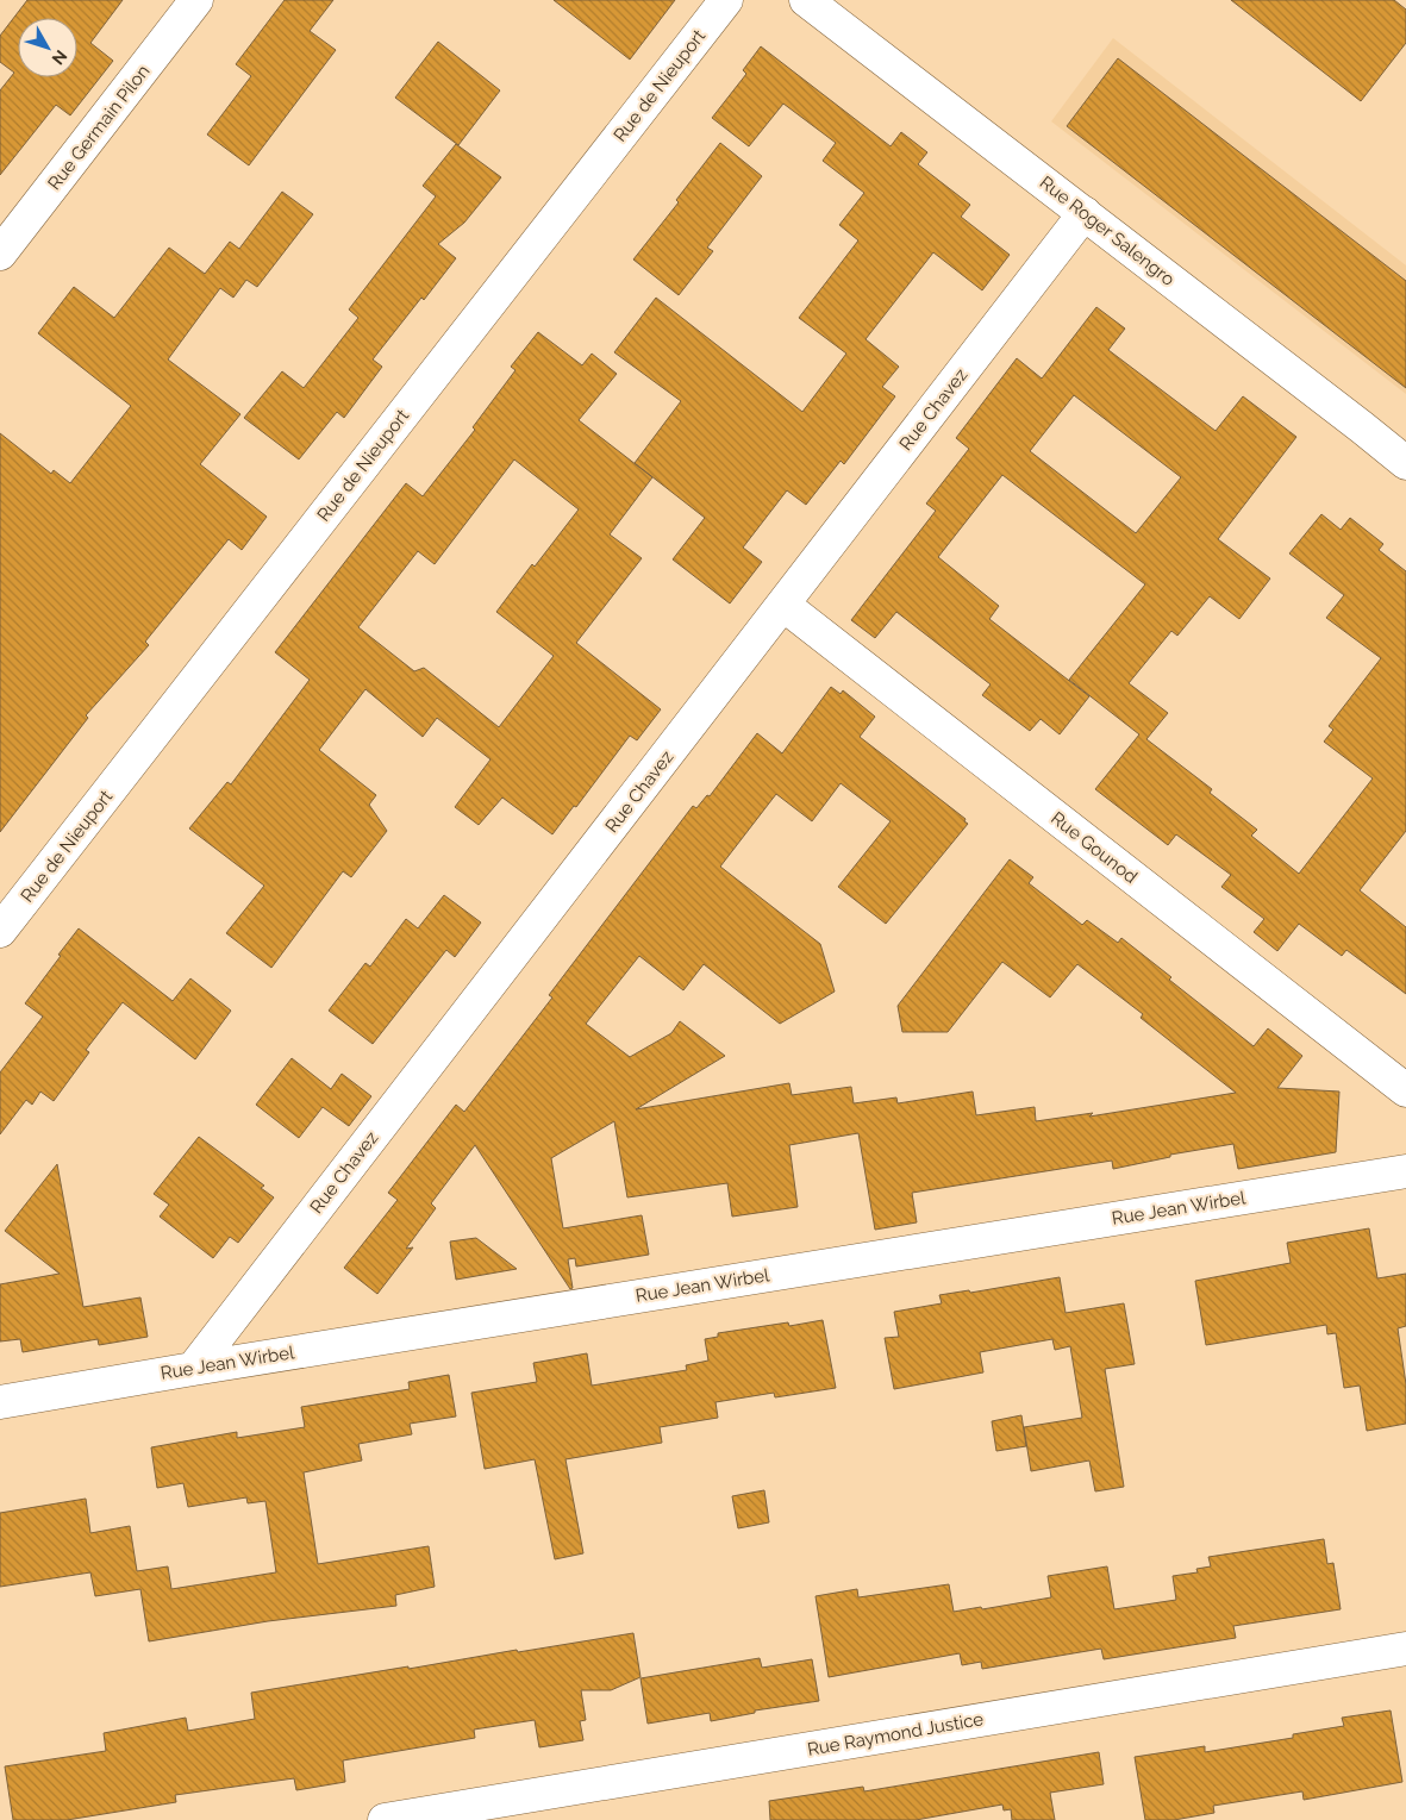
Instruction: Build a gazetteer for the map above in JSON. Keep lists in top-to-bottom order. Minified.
{"streets":{"street":["Rue de Nieuport","Rue Germain Pilon","Rue Roger Salengro","Rue Chavez","Rue Gounod","Rue Jean Wirbel","Rue Raymond Justice"]},"crossings":[["Rue Roger Salengro","Rue Chavez"],["Rue Chavez","Rue Gounod"],["Rue Chavez","Rue Jean Wirbel"]],"north":"bottom right"}
